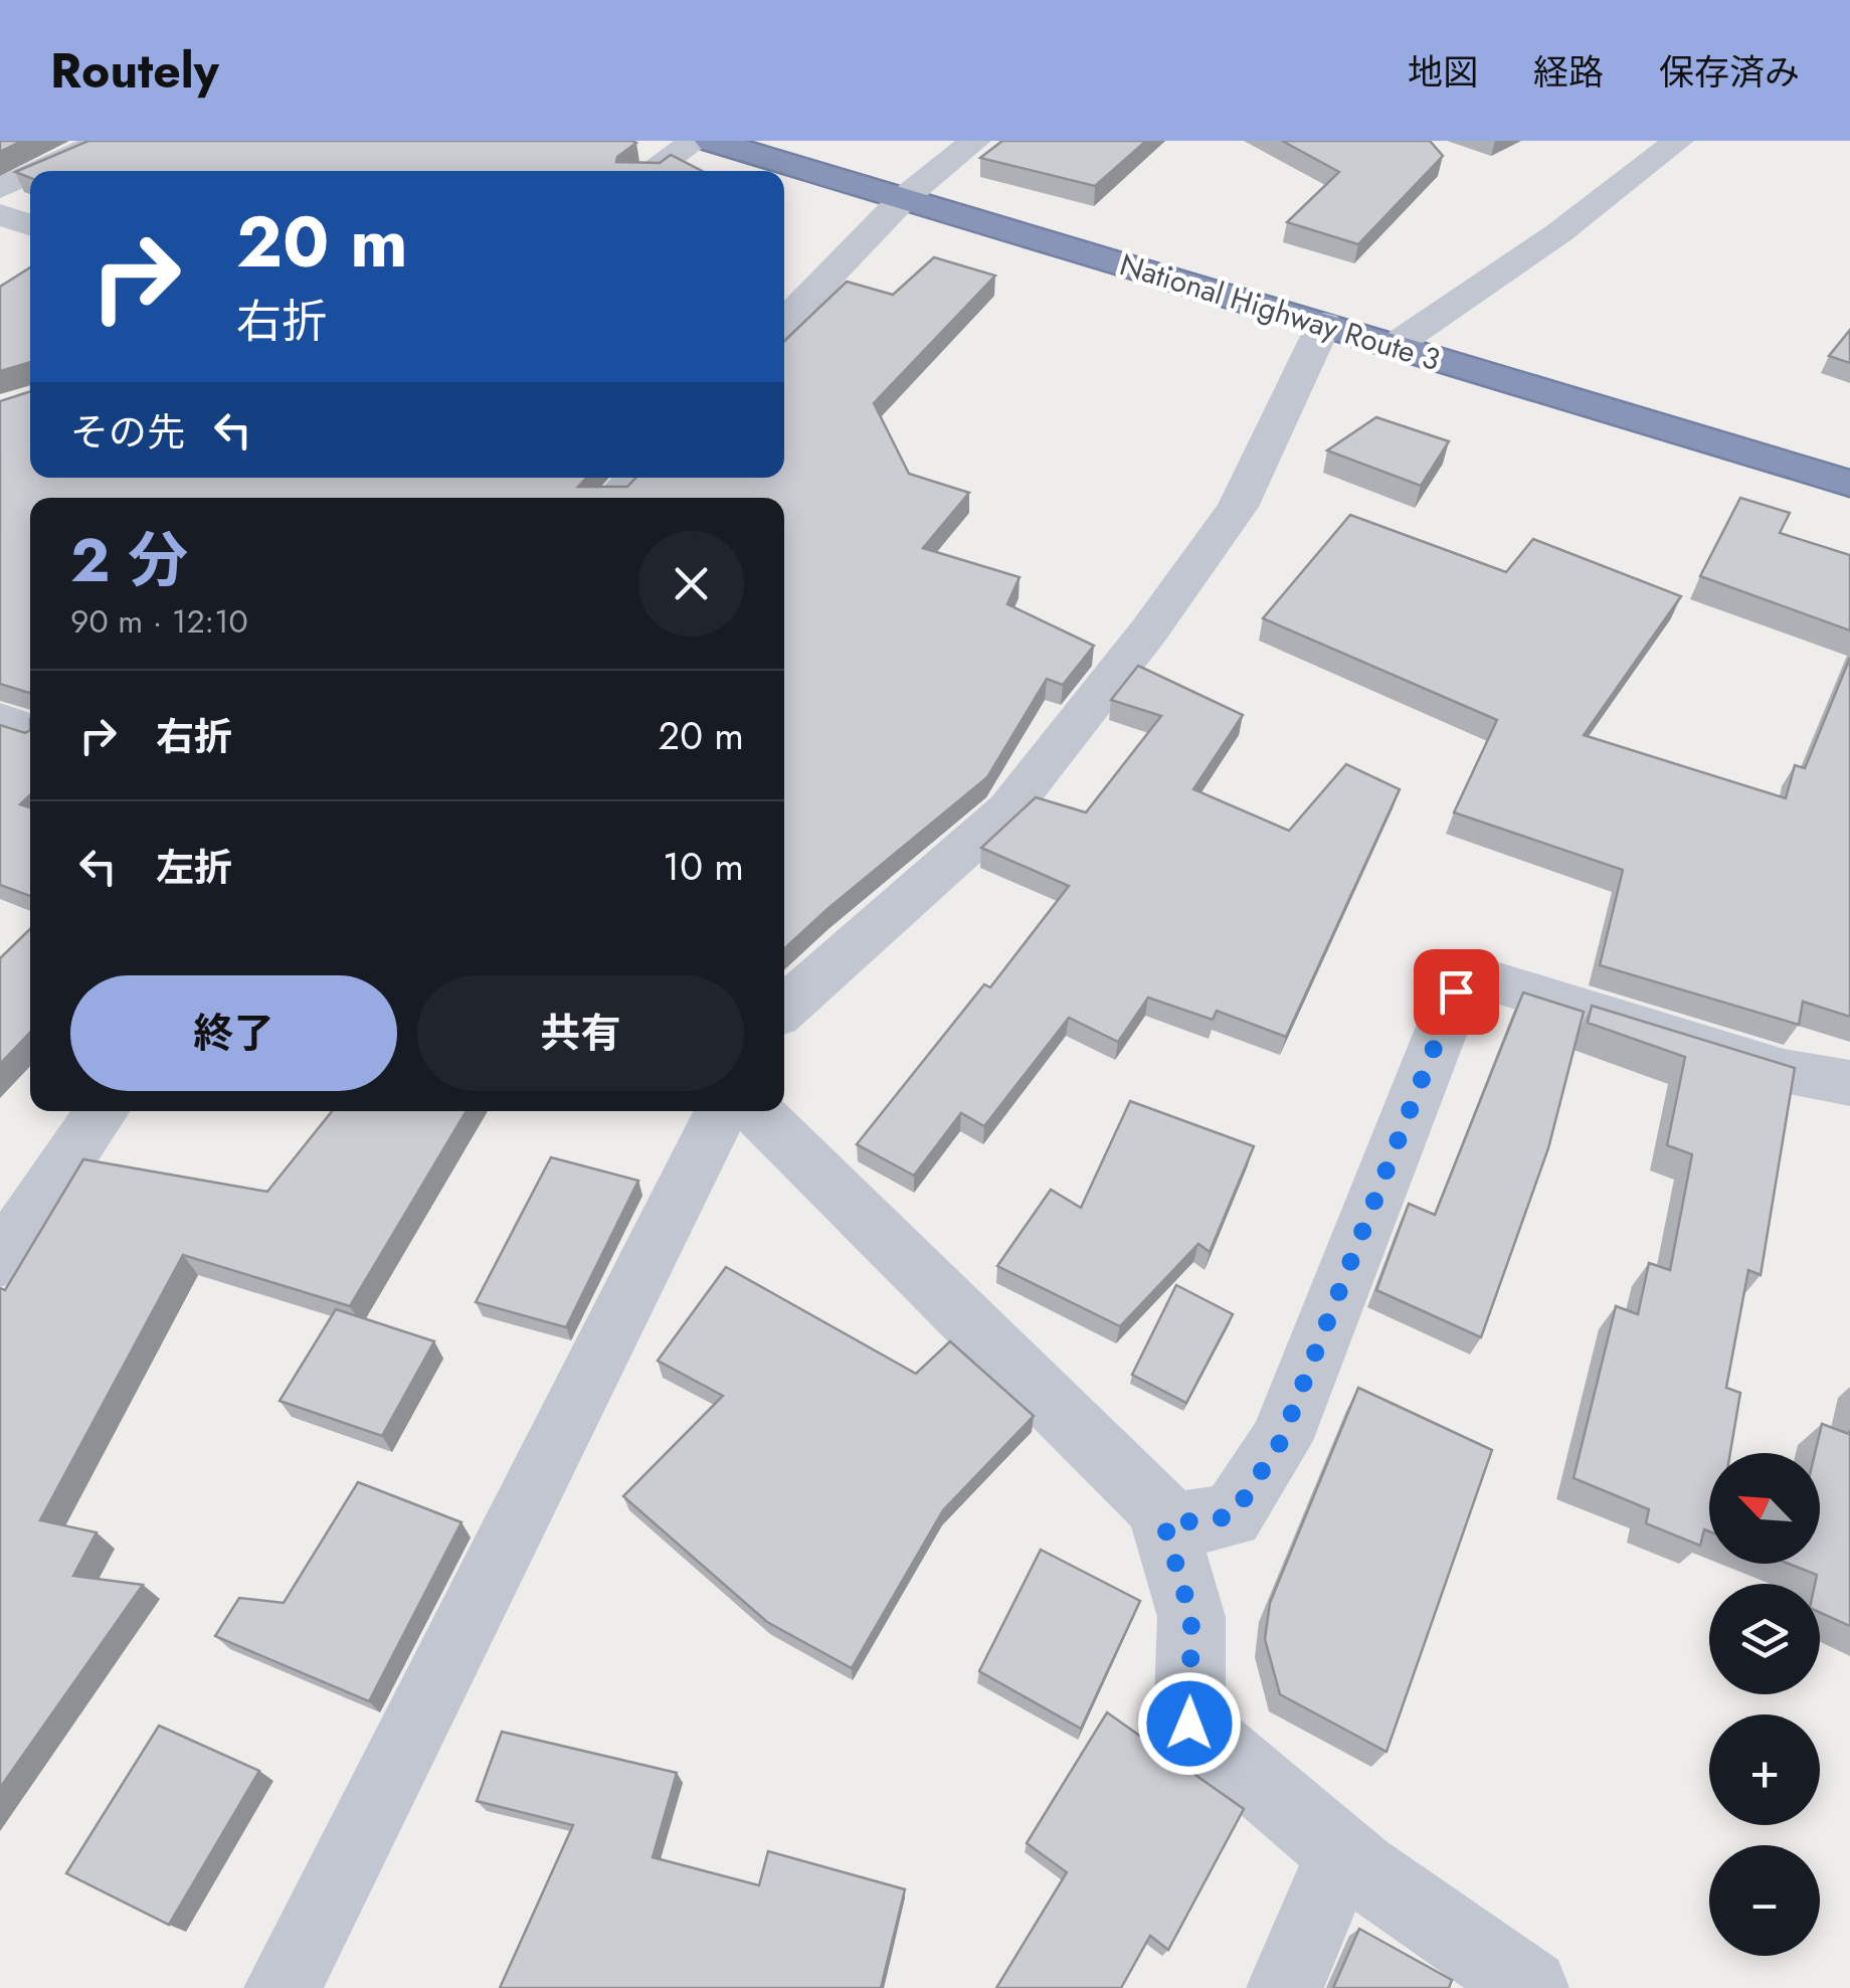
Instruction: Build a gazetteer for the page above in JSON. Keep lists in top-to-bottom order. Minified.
{"streets":{"highway":["National Highway Route 3"]},"north":"top left","page":{"header":"Routely","nav":["地図","経路","保存済み"],"turn":["20 m","右折"],"then":"その先","heading":["2 分","90 m · 12:10"],"list":[{"name":"右折","value":"20 m"},{"name":"左折","value":"10 m"}],"buttons":["終了","共有"],"map_buttons":["+","−"]}}
